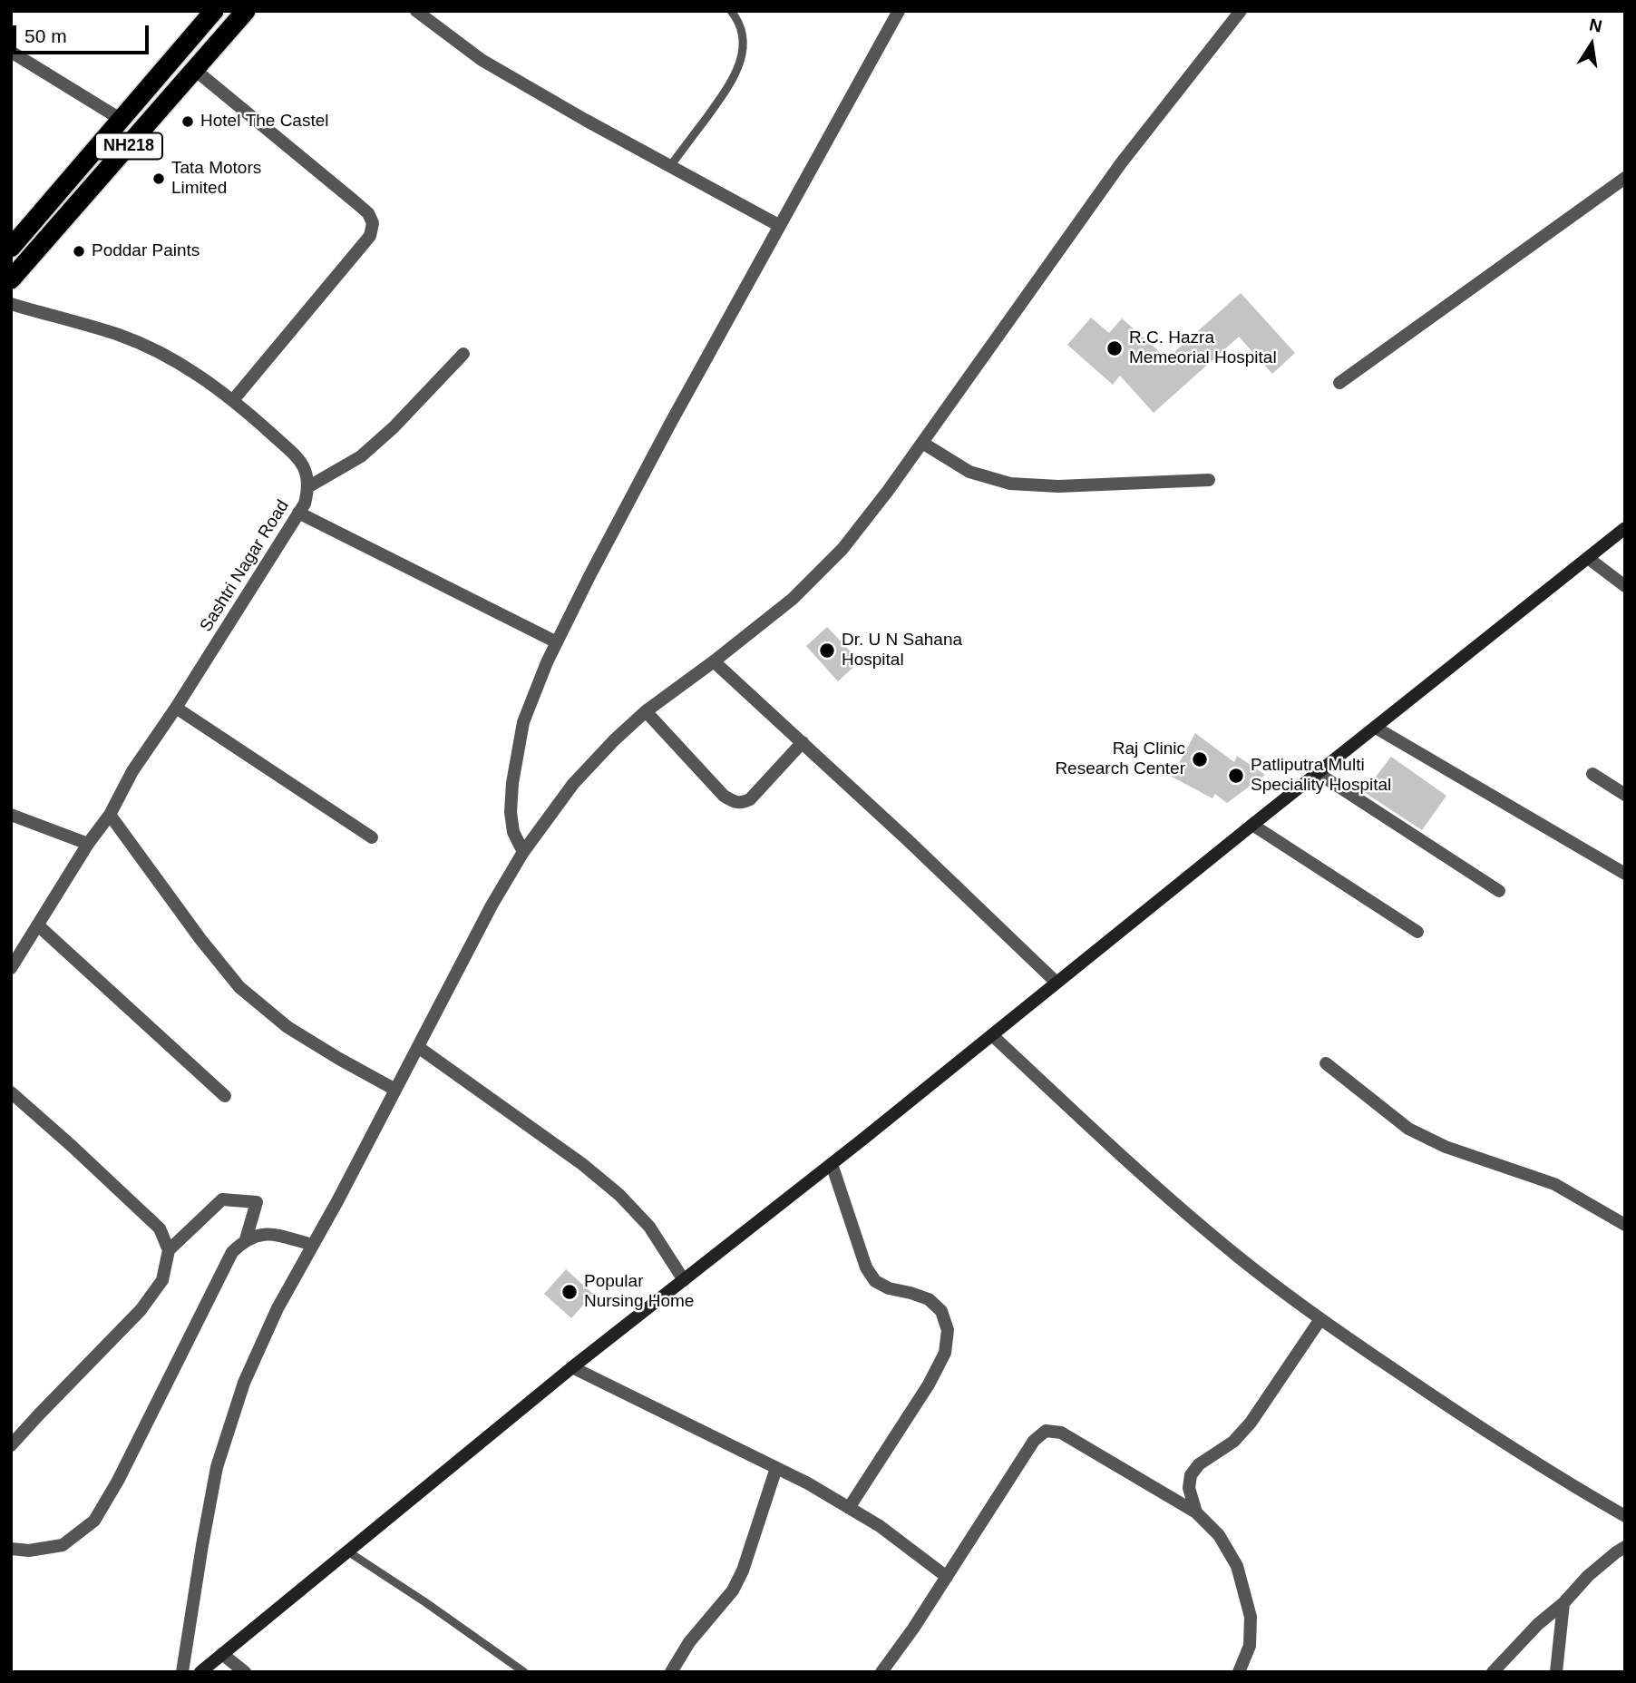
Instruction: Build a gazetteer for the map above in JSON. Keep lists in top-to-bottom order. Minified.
{"streets":{"highway":["NH218"],"street":["Sashtri Nagar Road"]},"places":["Hotel The Castel","Tata Motors Limited","Poddar Paints","R.C. Hazra Memeorial Hospital","Dr. U N Sahana Hospital","Raj Clinic Research Center","Patliputra Multi Speciality Hospital","Popular Nursing Home"],"scale_bar":"50 m","north":"top"}
